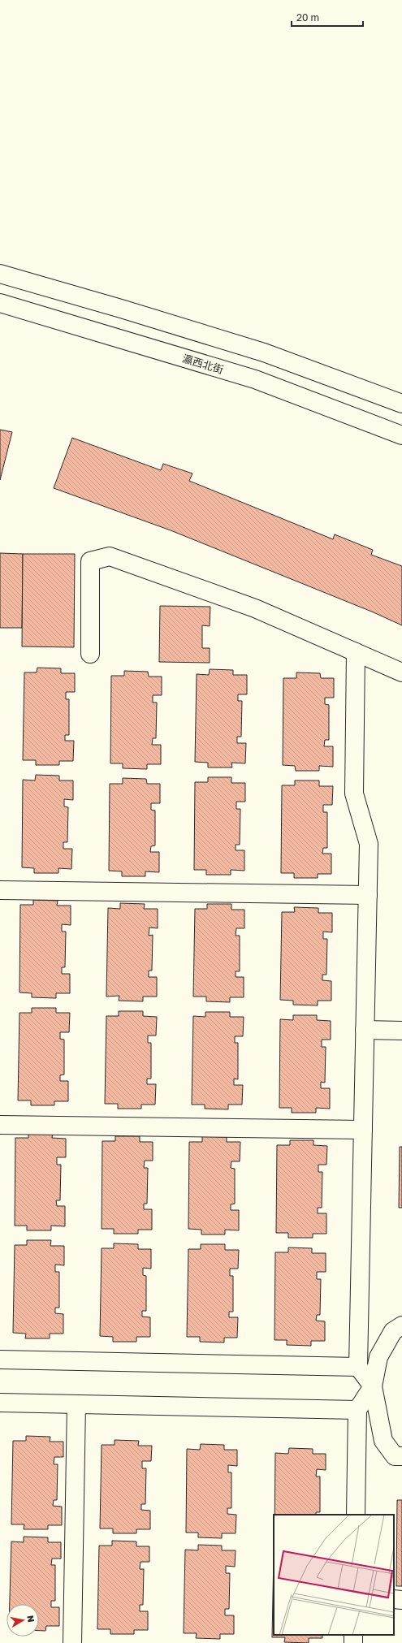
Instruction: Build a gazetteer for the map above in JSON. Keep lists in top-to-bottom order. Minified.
{"streets":{"main road":["瀛西北街"]},"scale_bar":"20 m","north":"right"}
